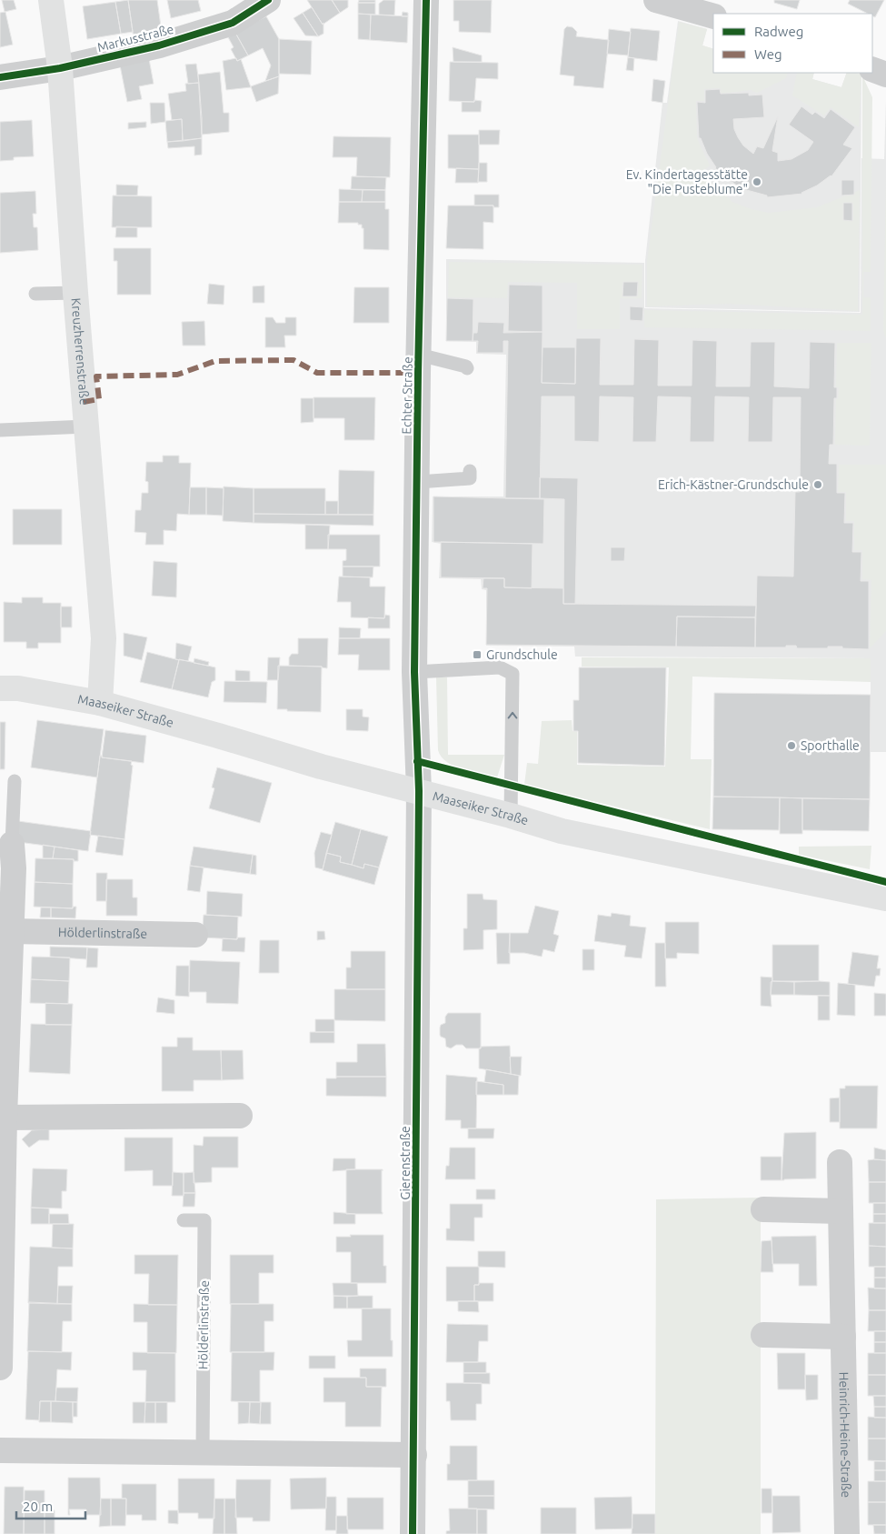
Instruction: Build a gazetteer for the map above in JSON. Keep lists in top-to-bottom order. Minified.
{"streets":{"street":["Markusstraße","Kreuzherrenstraße","Echter Straße","Maaseiker Straße","Hölderlinstraße","Gierenstraße","Heinrich-Heine-Straße"]},"crossings":[["Markusstraße","Kreuzherrenstraße"],["Kreuzherrenstraße","Maaseiker Straße"],["Echter Straße","Maaseiker Straße"],["Echter Straße","Gierenstraße"],["Maaseiker Straße","Gierenstraße"]],"places":{"other":["Ev. Kindertagesstätte \"Die Pusteblume\"","Erich-Kästner-Grundschule","Sporthalle"],"transit":["Grundschule"]},"legend":["Radweg","Weg"],"scale_bar":"20 m"}
